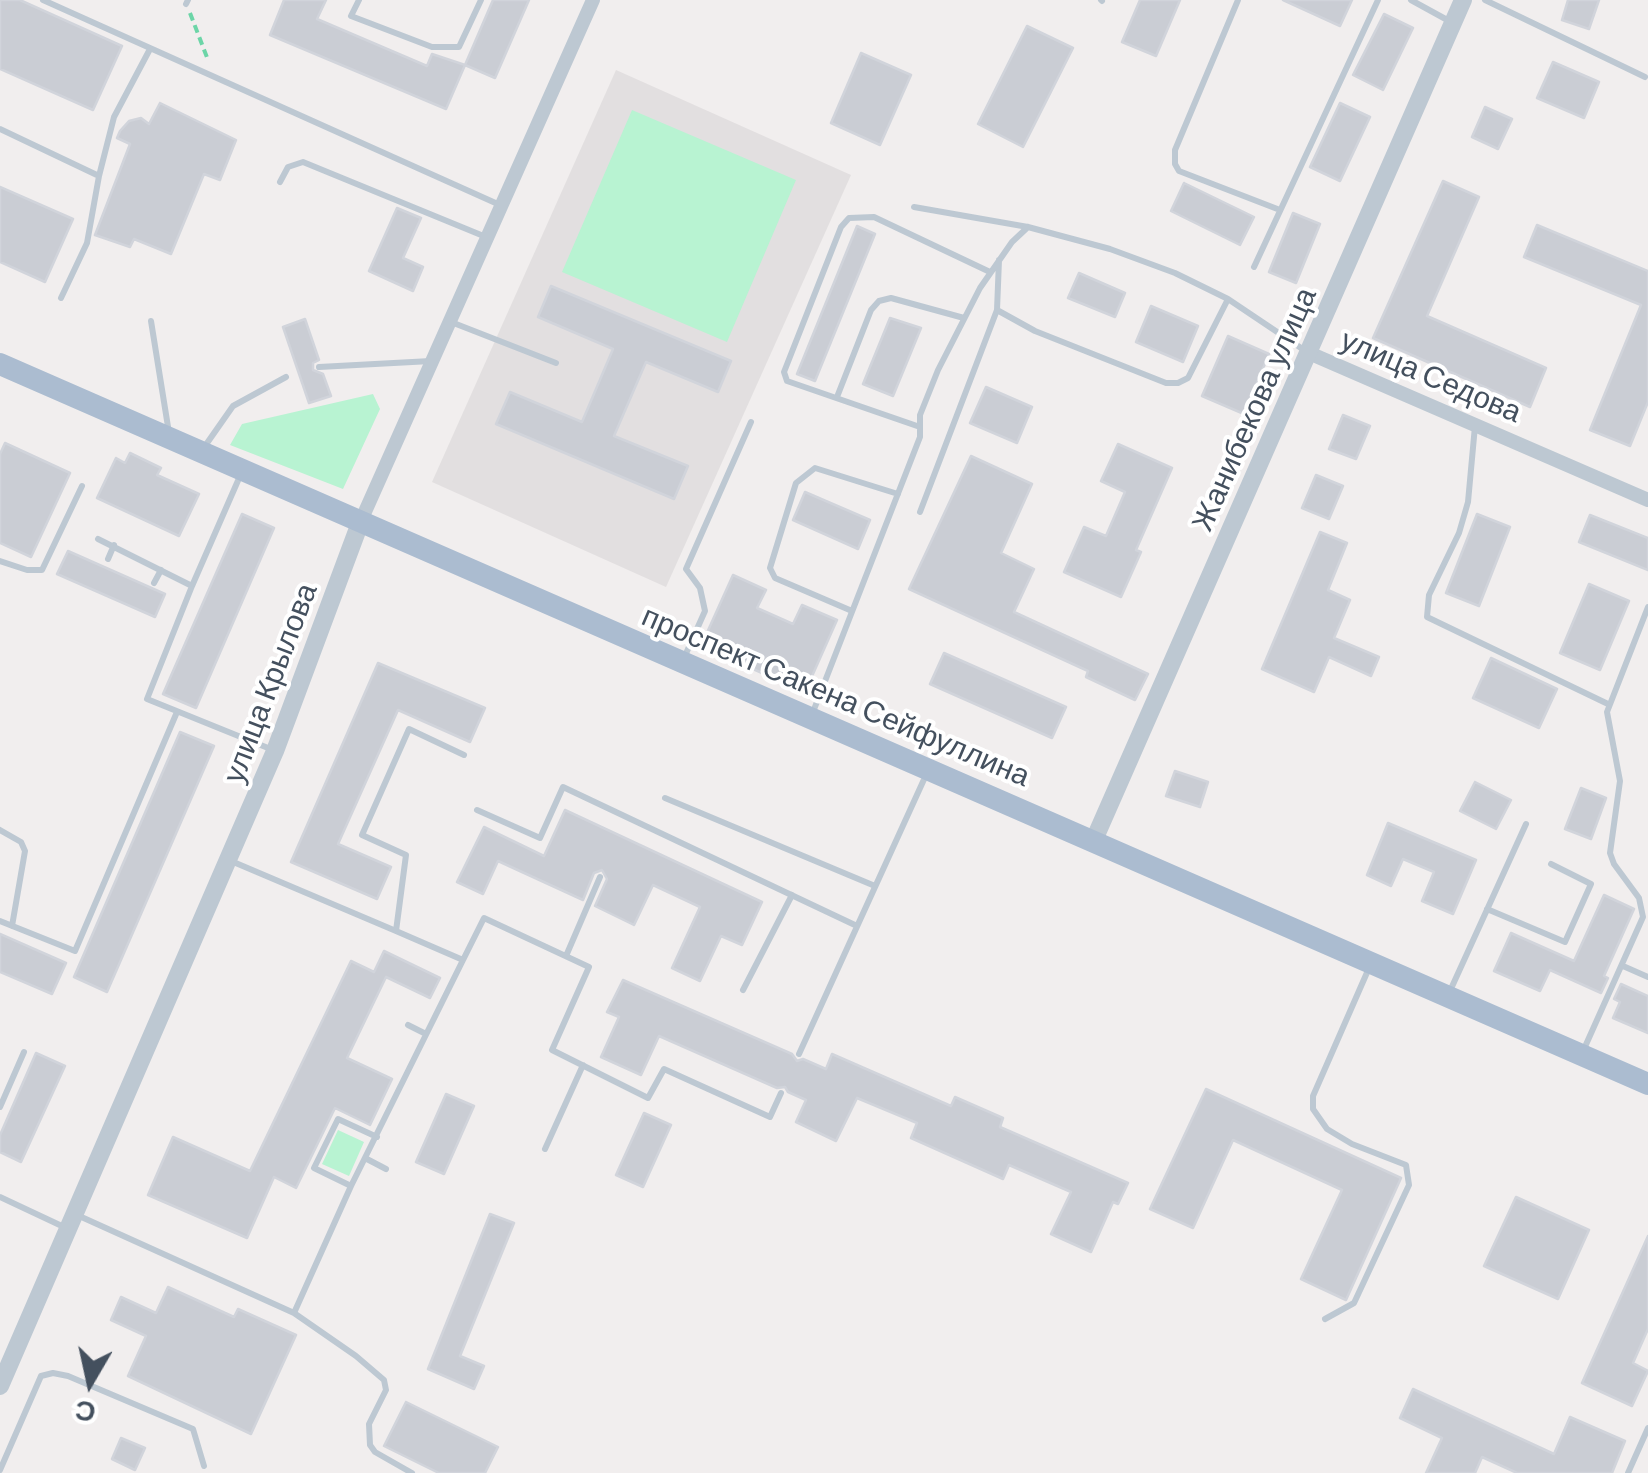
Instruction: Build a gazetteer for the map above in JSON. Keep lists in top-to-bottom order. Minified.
{"streets":{"main road":["проспект Сакена Сейфуллина"],"street":["улица Седова","Жанибекова улица","улица Крылова"]},"crossings":[["улица Седова","Жанибекова улица"],["Жанибекова улица","проспект Сакена Сейфуллина"],["улица Крылова","проспект Сакена Сейфуллина"]],"north":"bottom"}
